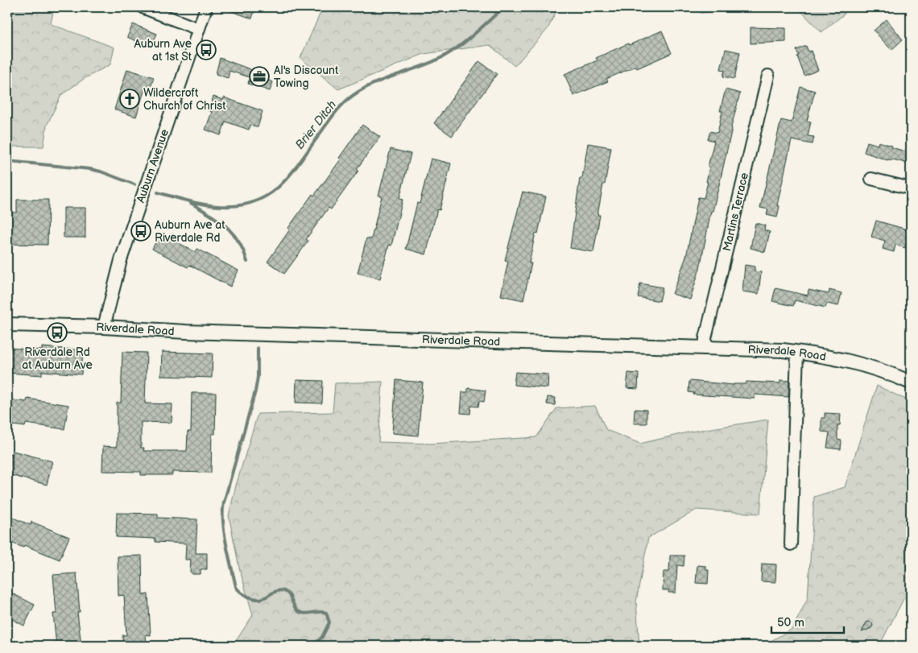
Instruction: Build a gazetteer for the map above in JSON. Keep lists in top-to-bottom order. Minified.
{"streets":{"main road":["Riverdale Road"],"street":["Auburn Avenue","Martins Terrace"]},"crossings":[["Auburn Avenue","Riverdale Road"],["Martins Terrace","Riverdale Road"]],"water":["Brier Ditch"],"places":{"bus stop":["Auburn Ave at 1st St","Auburn Ave at Riverdale Rd","Riverdale Rd at Auburn Ave"],"office":["Al's Discount Towing"],"church":["Wildercroft Church of Christ"]},"scale_bar":"50 m"}
